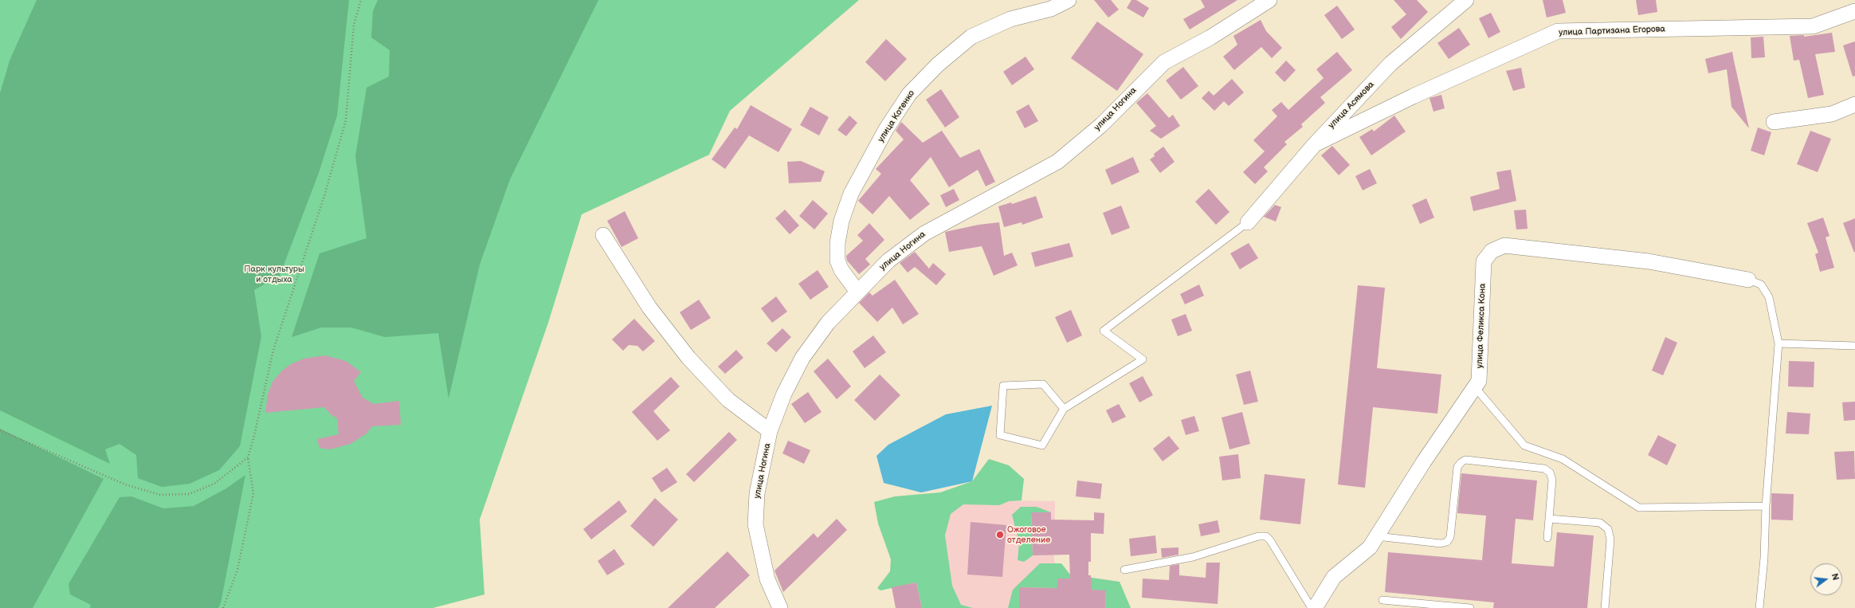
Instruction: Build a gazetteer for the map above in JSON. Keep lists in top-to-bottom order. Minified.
{"streets":{"street":["улица Партизана Егорова","улица Асямова","улица Ногина","улица Котенко","улица Феликса Кона"]},"crossings":[["улица Партизана Егорова","улица Асямова"],["улица Ногина","улица Котенко"]],"parks":["Парк культуры и отдыха"],"places":["Ожоговое отделение"],"north":"right"}
